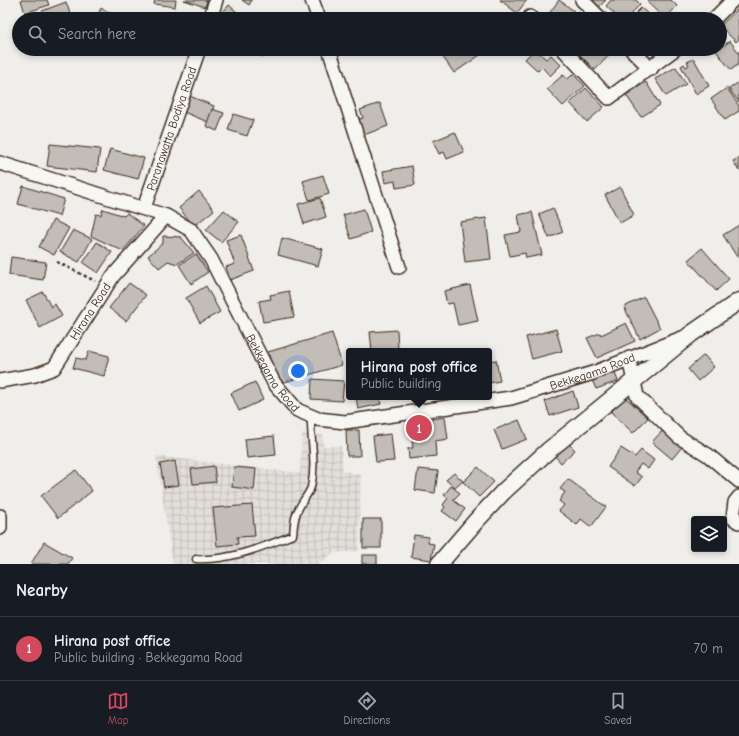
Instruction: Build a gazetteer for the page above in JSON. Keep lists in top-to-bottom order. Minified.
{"streets":{"street":["Paranawatta Bodiya Road","Hirana Road","Bekkegama Road"]},"crossings":[["Paranawatta Bodiya Road","Bekkegama Road"],["Hirana Road","Bekkegama Road"]],"page":{"search":"Search here","popup":["Hirana post office","Public building"],"pins":"1","heading":"Nearby","list":[{"mark":"1","name":"Hirana post office","note":"Public building · Bekkegama Road","value":"70 m"}],"nav":["Map","Directions","Saved"]}}
